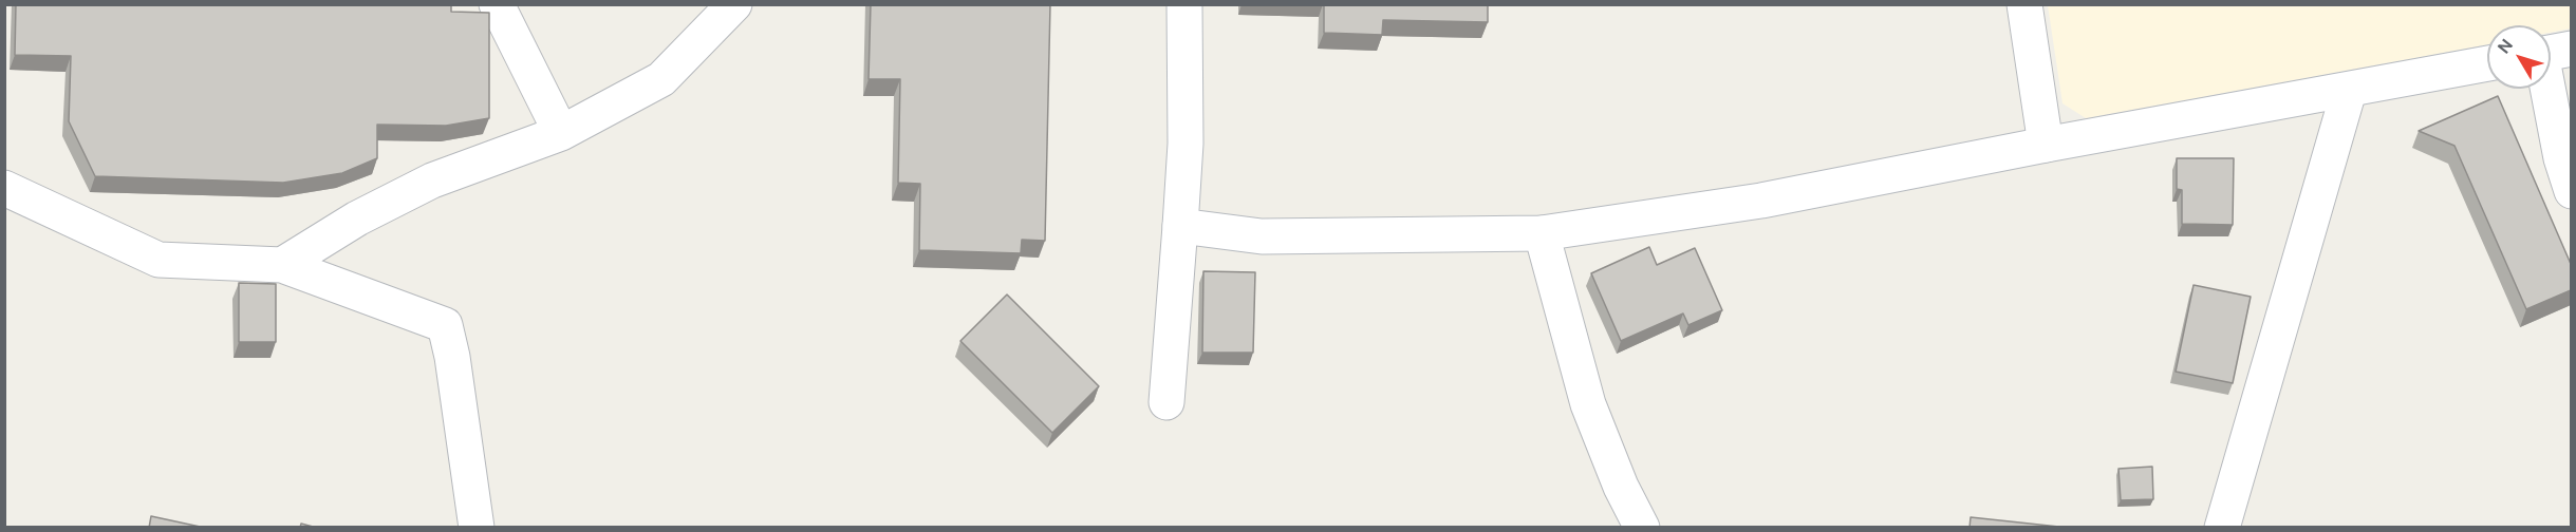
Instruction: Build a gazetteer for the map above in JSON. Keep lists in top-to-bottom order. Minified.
{"north":"top left"}
